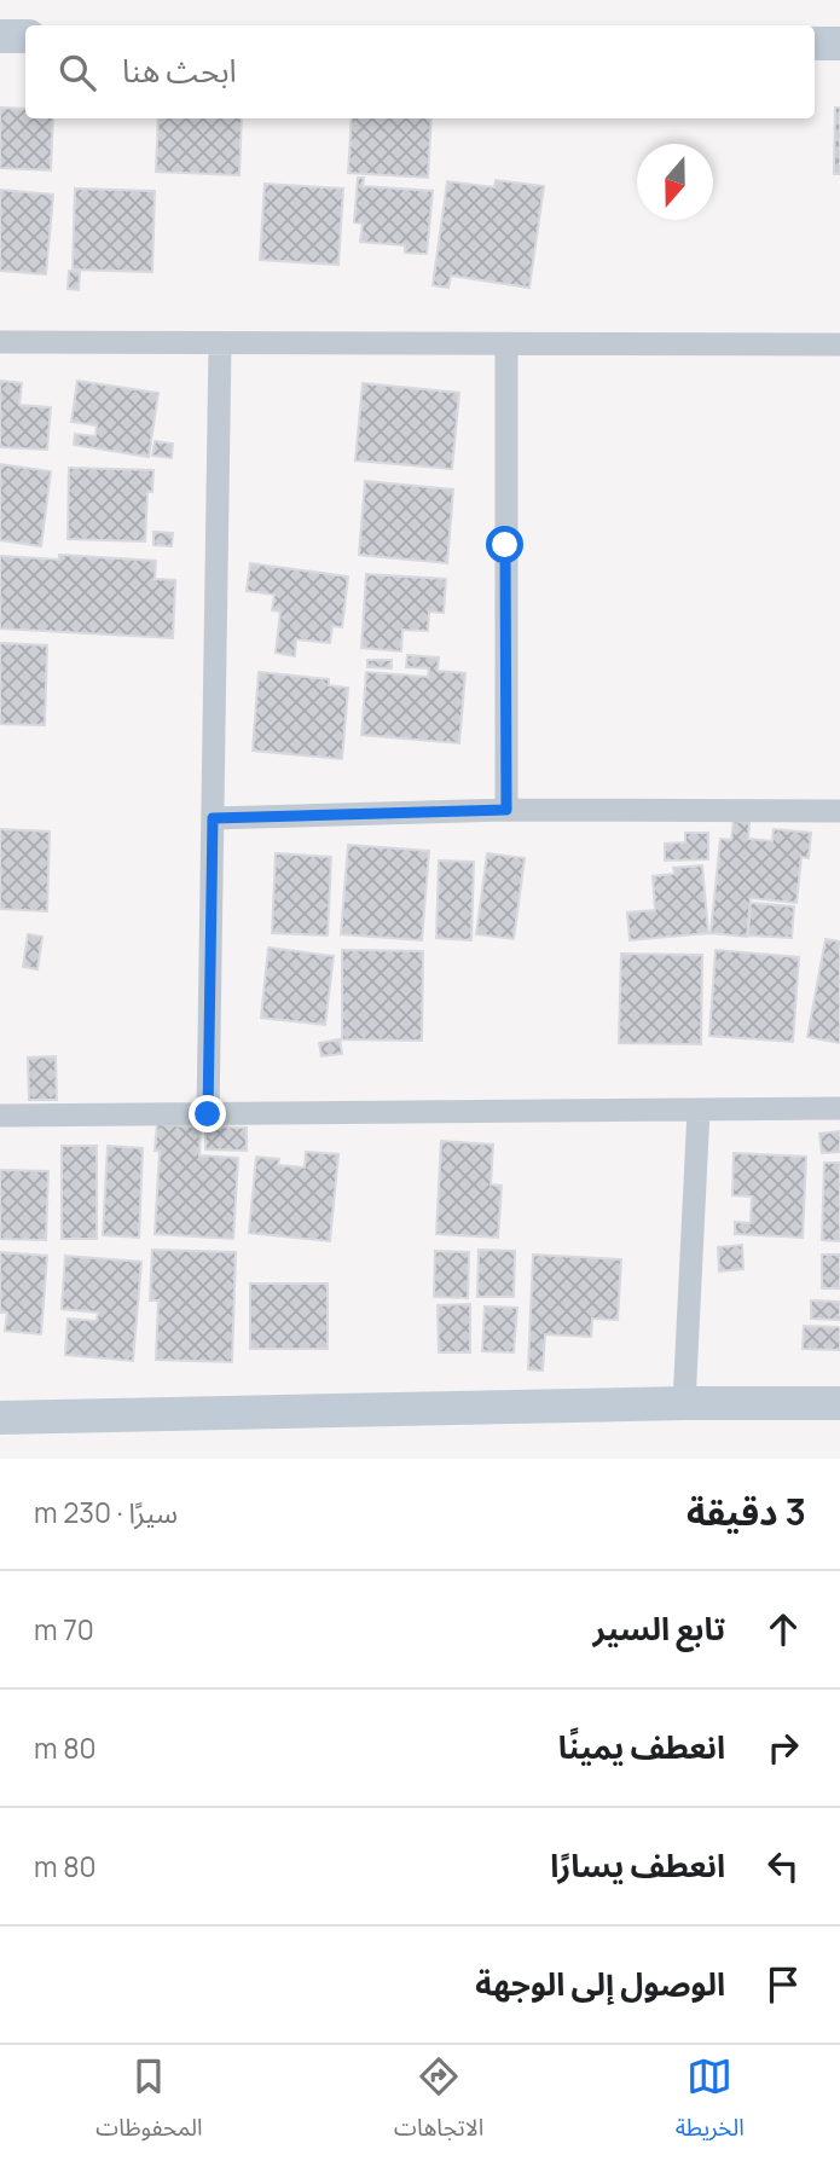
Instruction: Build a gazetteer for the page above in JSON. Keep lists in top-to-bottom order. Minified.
{"north":"bottom","page":{"search":"ابحث هنا","heading":["3 دقيقة","سيرًا · 230 m"],"list":[["تابع السير","70 m"],["انعطف يمينًا","80 m"],["انعطف يسارًا","80 m"],"الوصول إلى الوجهة"],"nav":["الخريطة","الاتجاهات","المحفوظات"]}}
